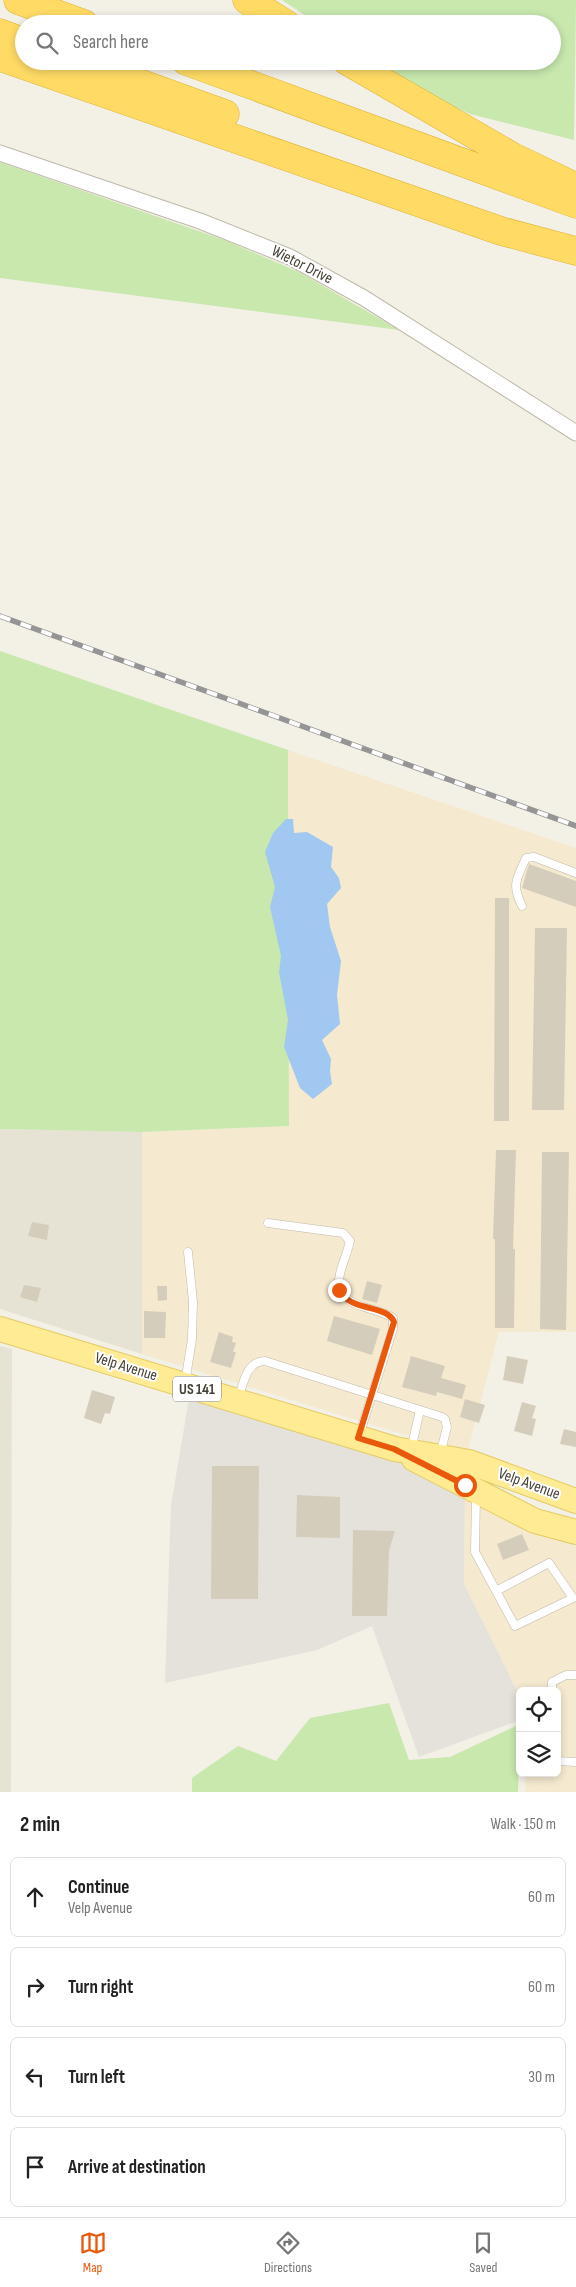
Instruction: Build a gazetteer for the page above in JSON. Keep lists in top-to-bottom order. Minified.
{"streets":{"main road":["Velp Avenue","US 141"],"street":["Wietor Drive"]},"page":{"search":"Search here","heading":["2 min","Walk · 150 m"],"list":[["Continue","Velp Avenue","60 m"],["Turn right","60 m"],["Turn left","30 m"],"Arrive at destination"],"nav":["Map","Directions","Saved"]}}
